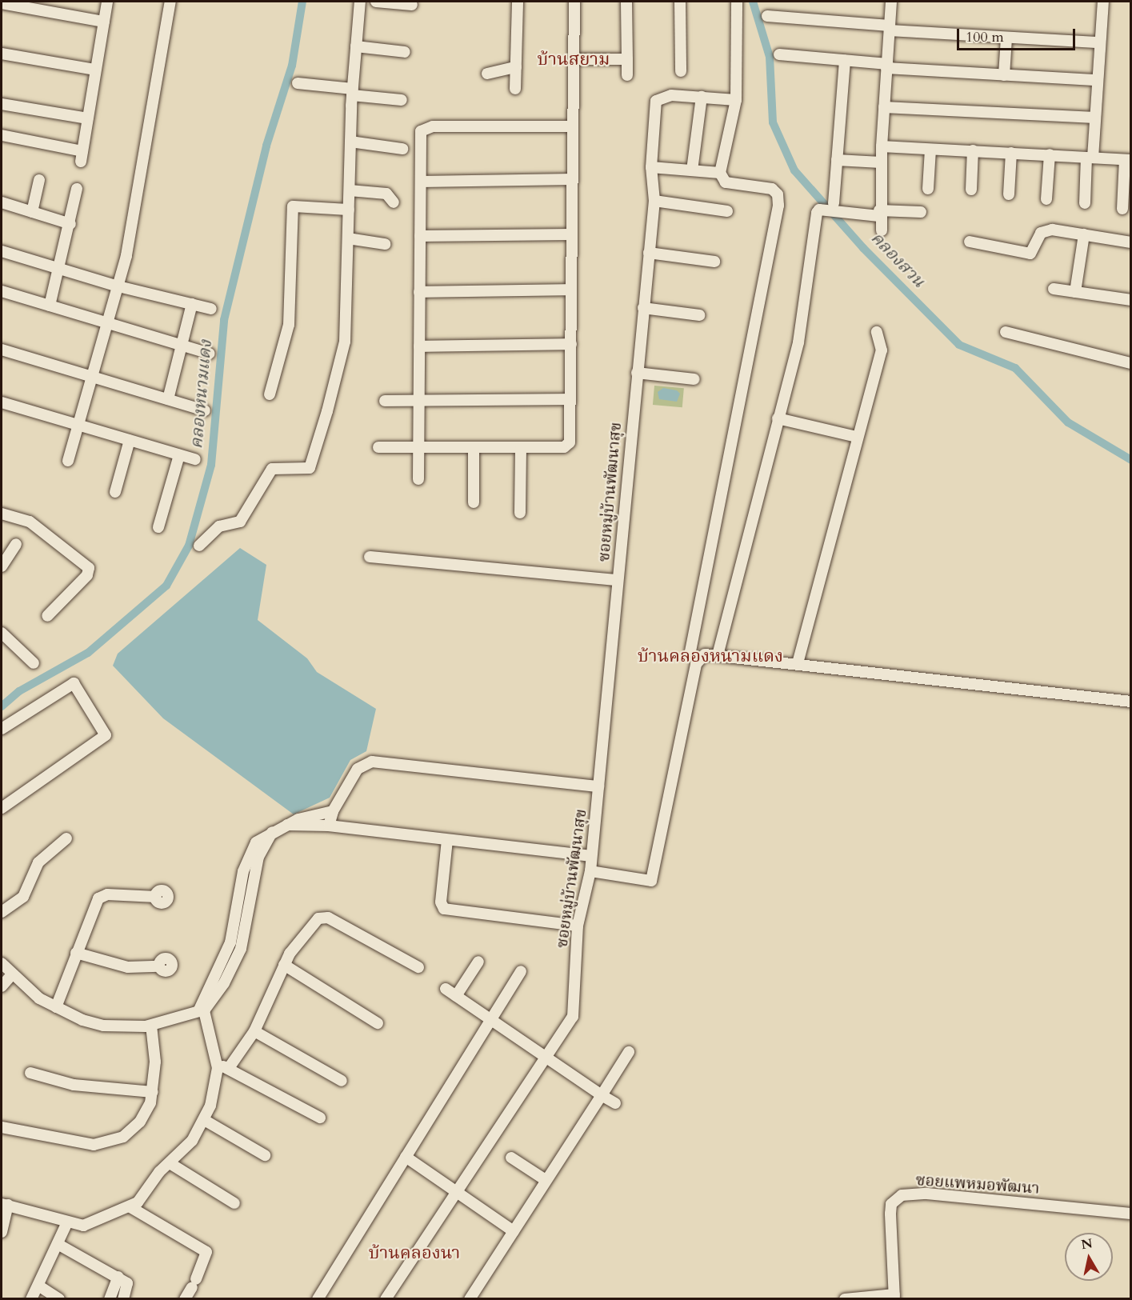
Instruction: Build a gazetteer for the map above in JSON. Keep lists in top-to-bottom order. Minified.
{"streets":{"street":["ซอยหมู่บ้านพัฒนาสุข","ซอยแพหมอพัฒนา"]},"districts":["บ้านสยาม","บ้านคลองหนามแดง","บ้านคลองนา"],"water":["คลองสวน","คลองหนามแดง"],"scale_bar":"100 m","north":"top"}
